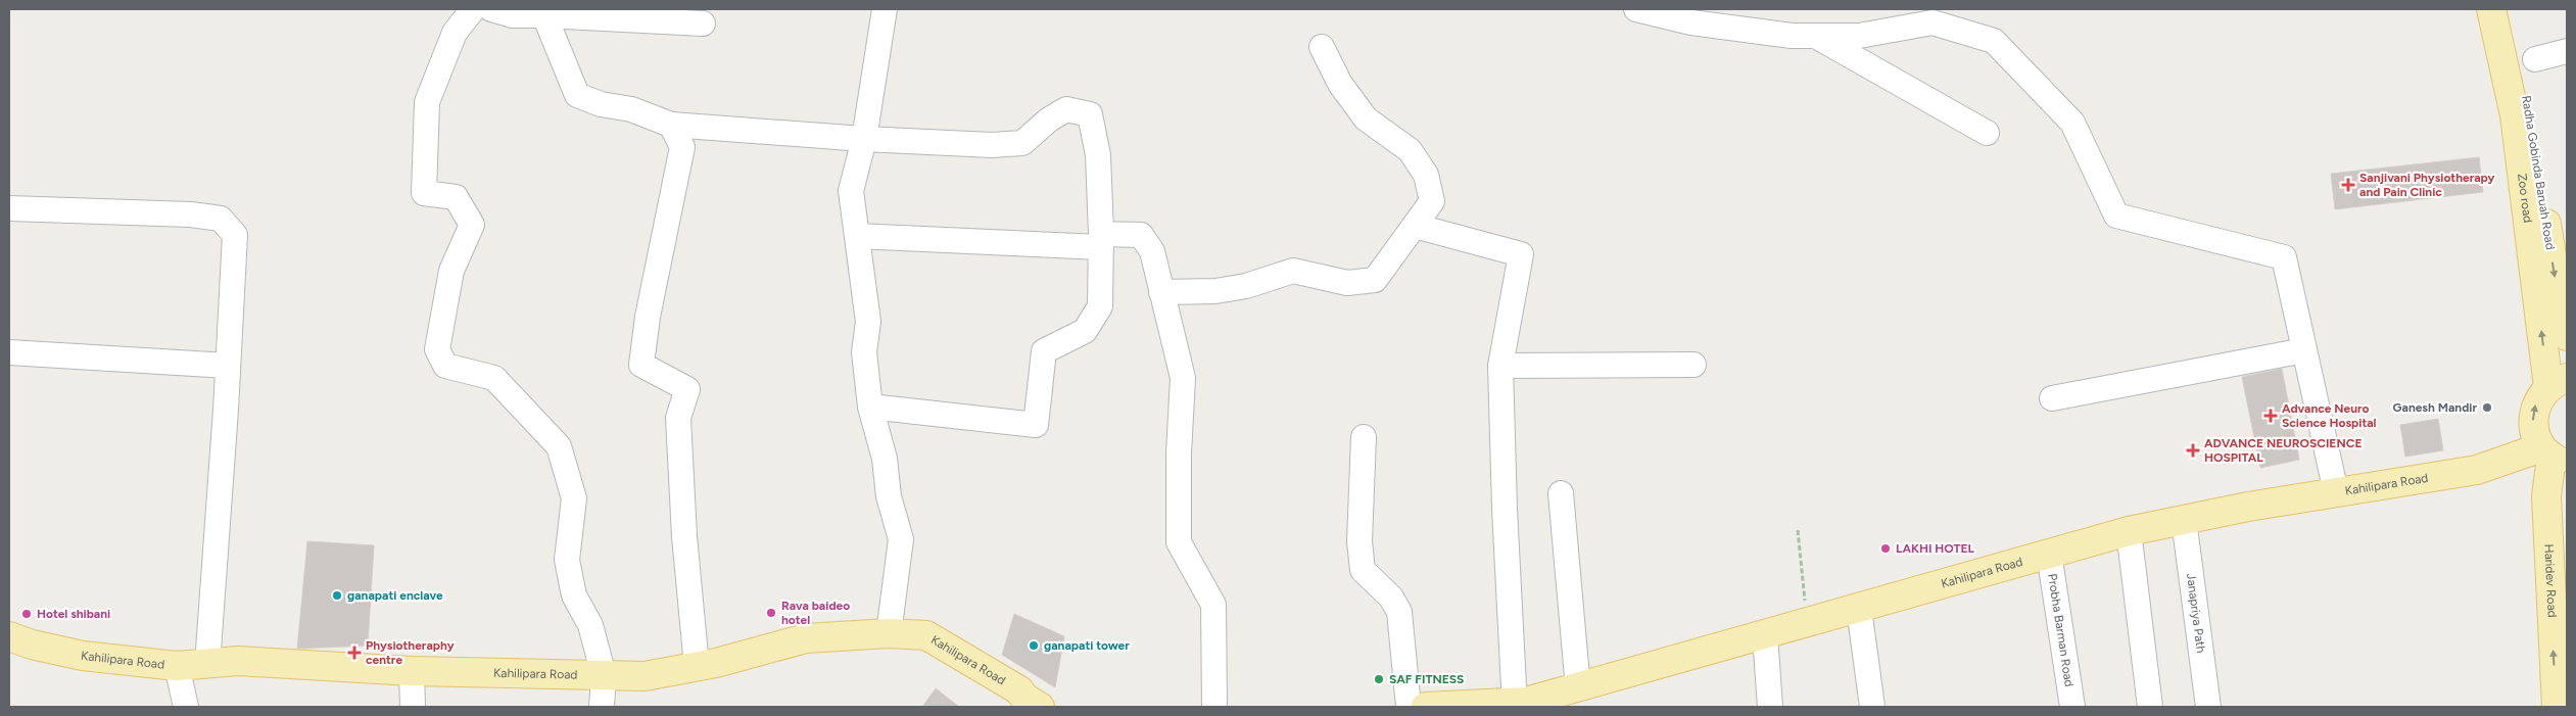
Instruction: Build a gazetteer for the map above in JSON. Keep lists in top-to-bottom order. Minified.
{"streets":{"main road":["Radha Gobinda Baruah Road","Zoo road","Kahilipara Road","Haridev Road"],"street":["Janapriya Path","Probha Barman Road"]},"crossings":[["Kahilipara Road","Haridev Road"],["Kahilipara Road","Janapriya Path"],["Kahilipara Road","Probha Barman Road"]],"one_way":["Radha Gobinda Baruah Road","Zoo road","Haridev Road"],"places":{"health":["Sanjivani Physiotherapy and Pain Clinic","Advance Neuro Science Hospital","ADVANCE NEUROSCIENCE HOSPITAL","Physiotheraphy centre"],"other":["Ganesh Mandir","LAKHI HOTEL","ganapati enclave","Rava baideo hotel","Hotel shibani","ganapati tower","SAF FITNESS"]}}
